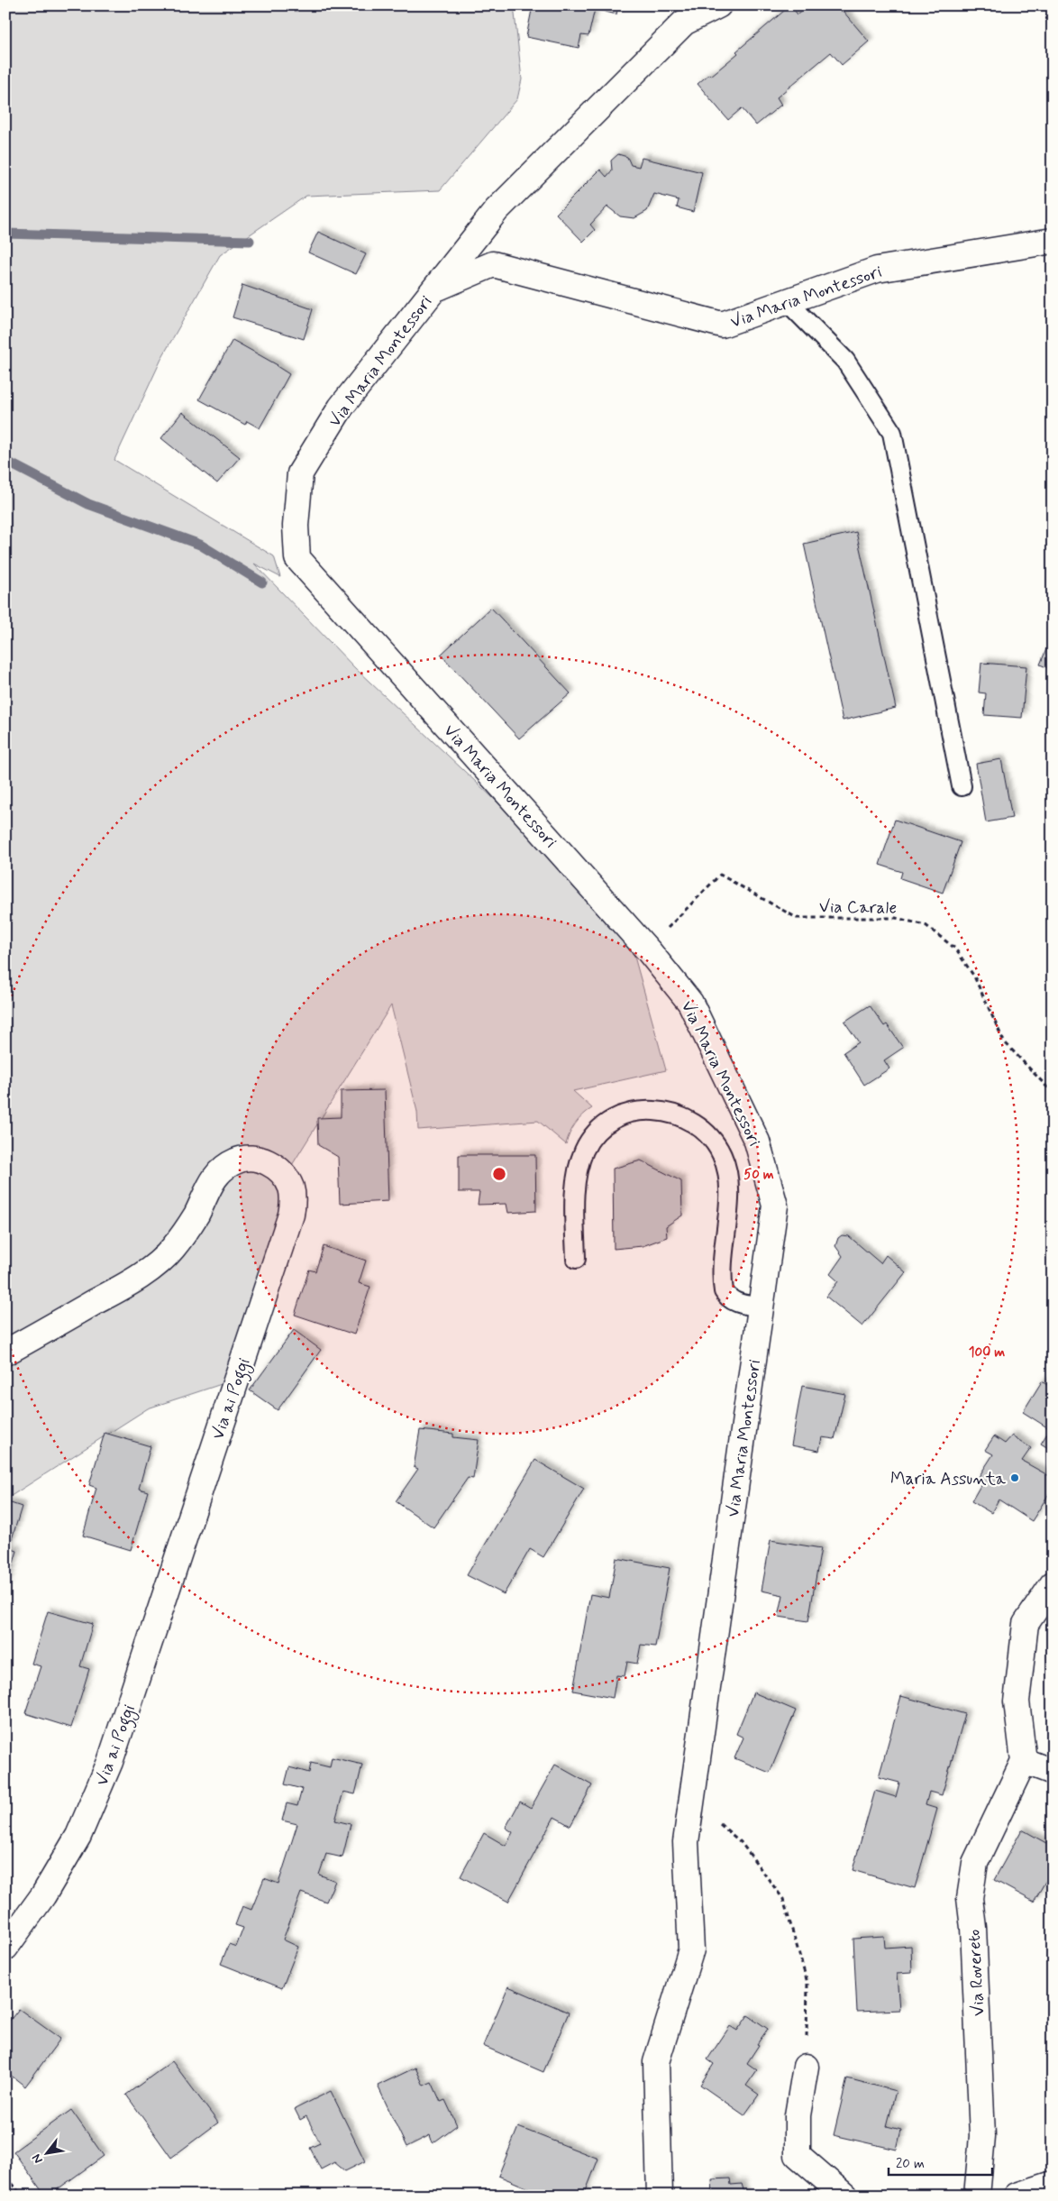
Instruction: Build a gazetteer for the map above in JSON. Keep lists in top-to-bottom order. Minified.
{"streets":{"street":["Via Maria Montessori","Via ai Poggi","Via Rovereto"],"path":["Via Carale"]},"crossings":[["Via Maria Montessori","Via Carale"]],"places":["Maria Assunta"],"scale_bar":"20 m","north":"bottom left","rings":["50 m","100 m"]}
